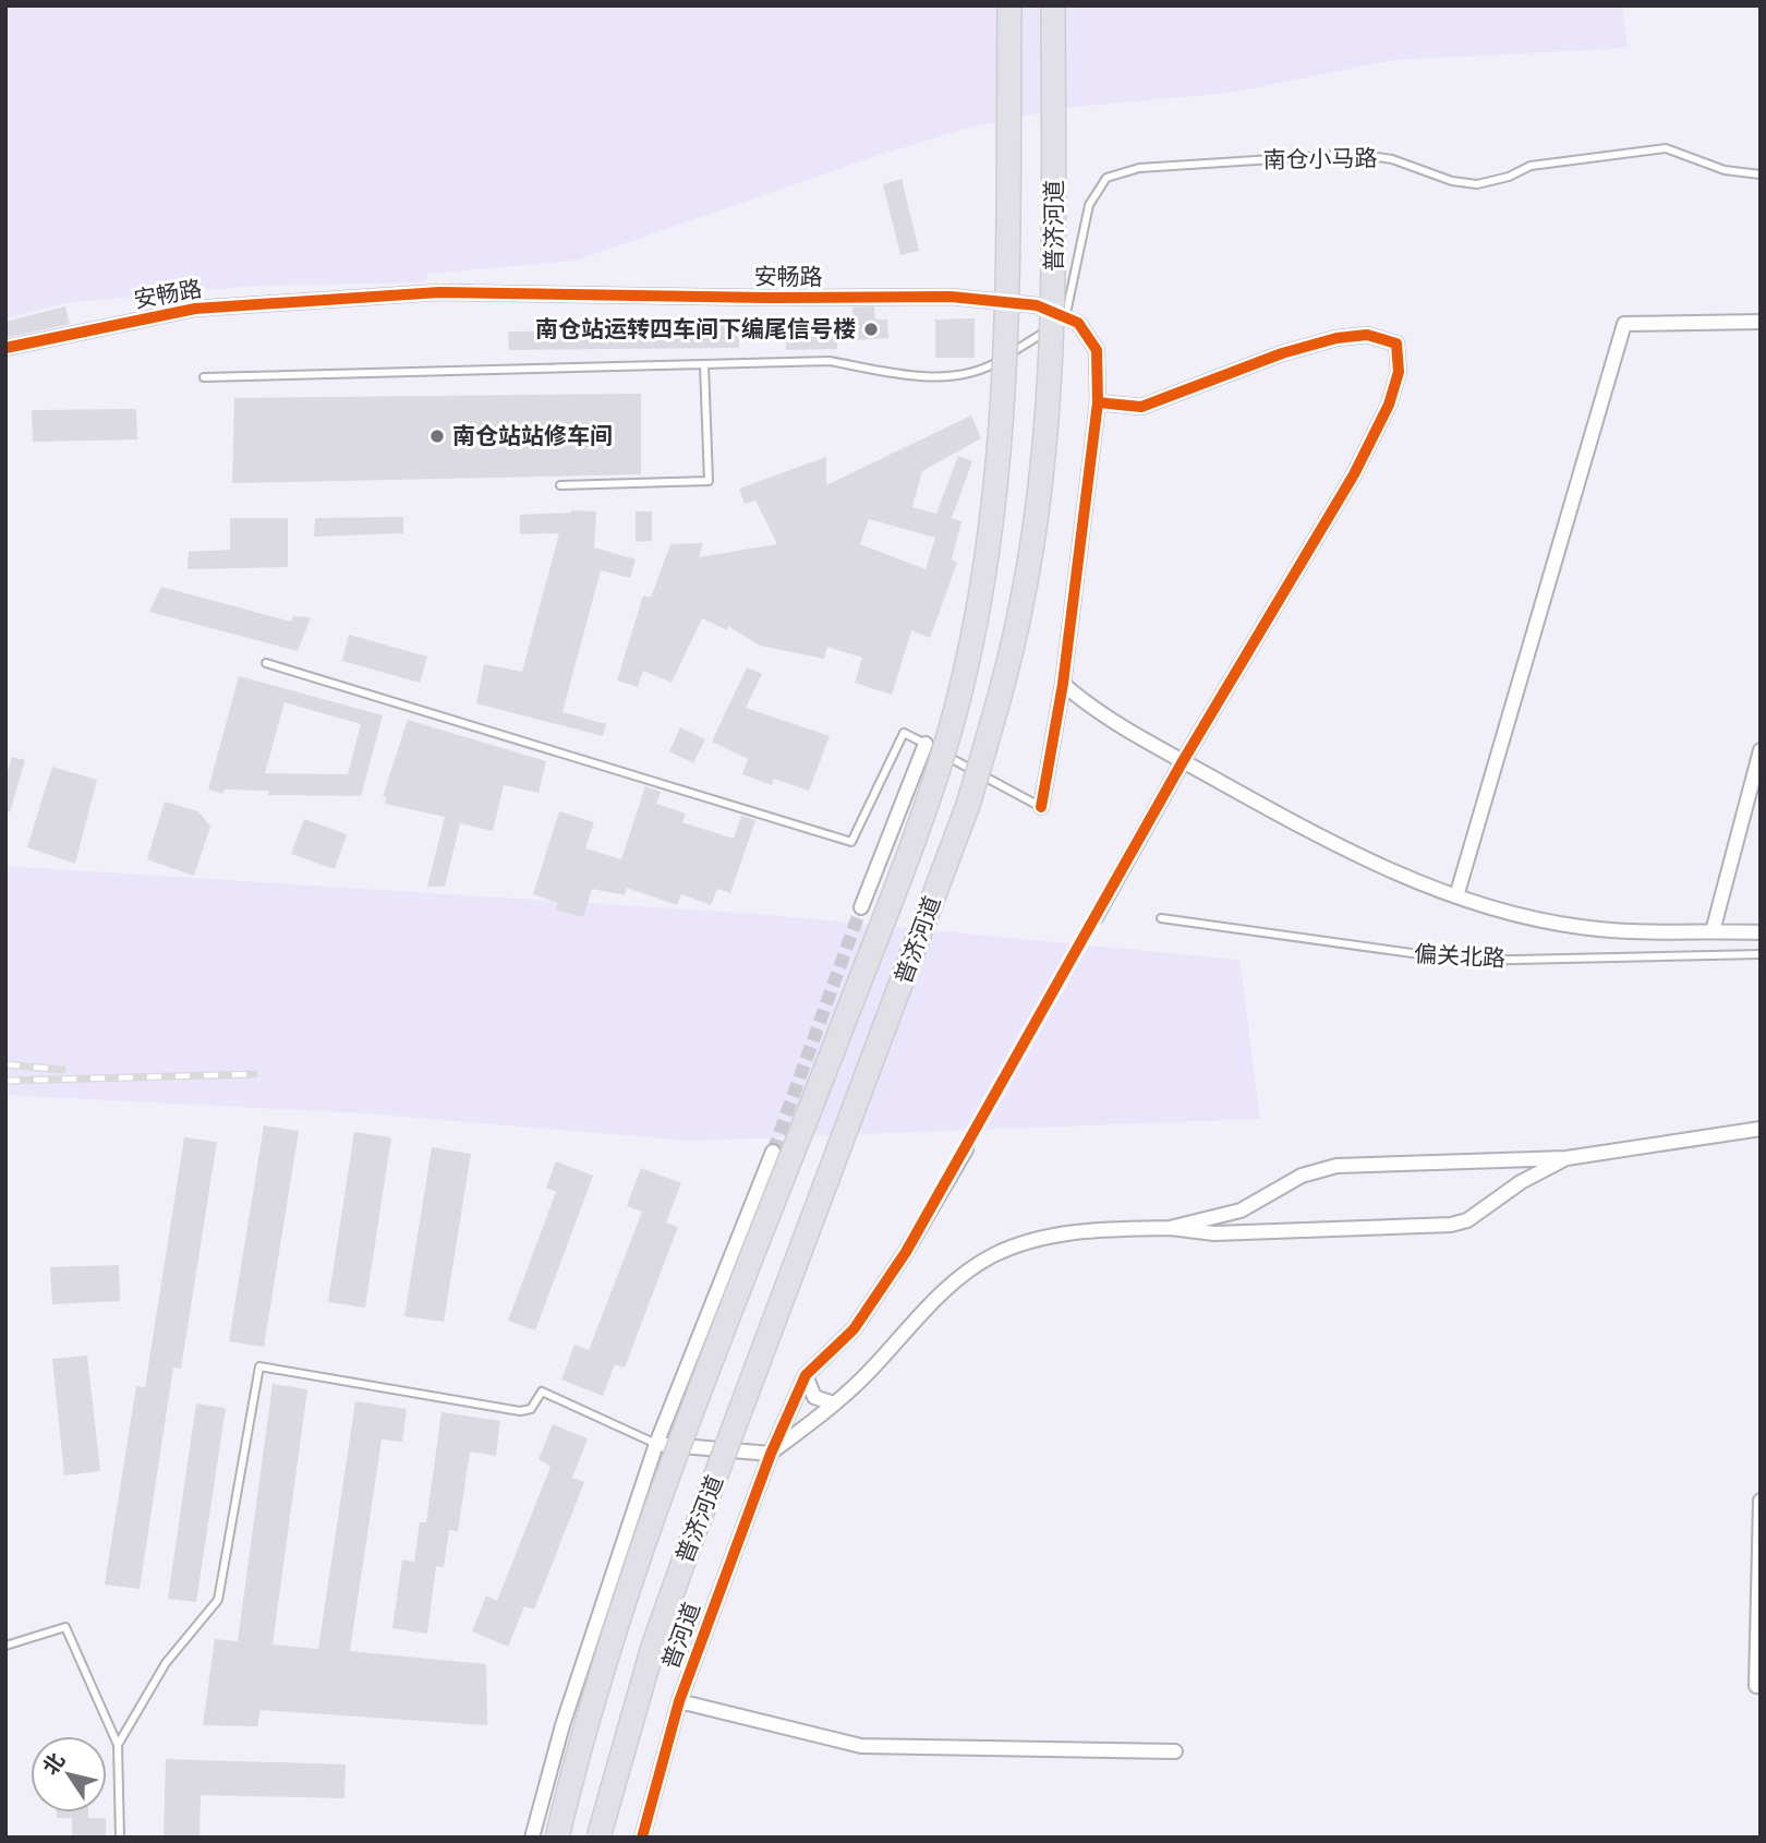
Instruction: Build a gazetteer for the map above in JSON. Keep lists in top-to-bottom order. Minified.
{"streets":{"highway":["普济河道"],"street":["安畅路","普河道"],"lane":["南仓小马路","偏关北路"]},"crossings":[["南仓小马路","安畅路"]],"places":["南仓站运转四车间下编尾信号楼","南仓站站修车间"],"north":"top left"}
